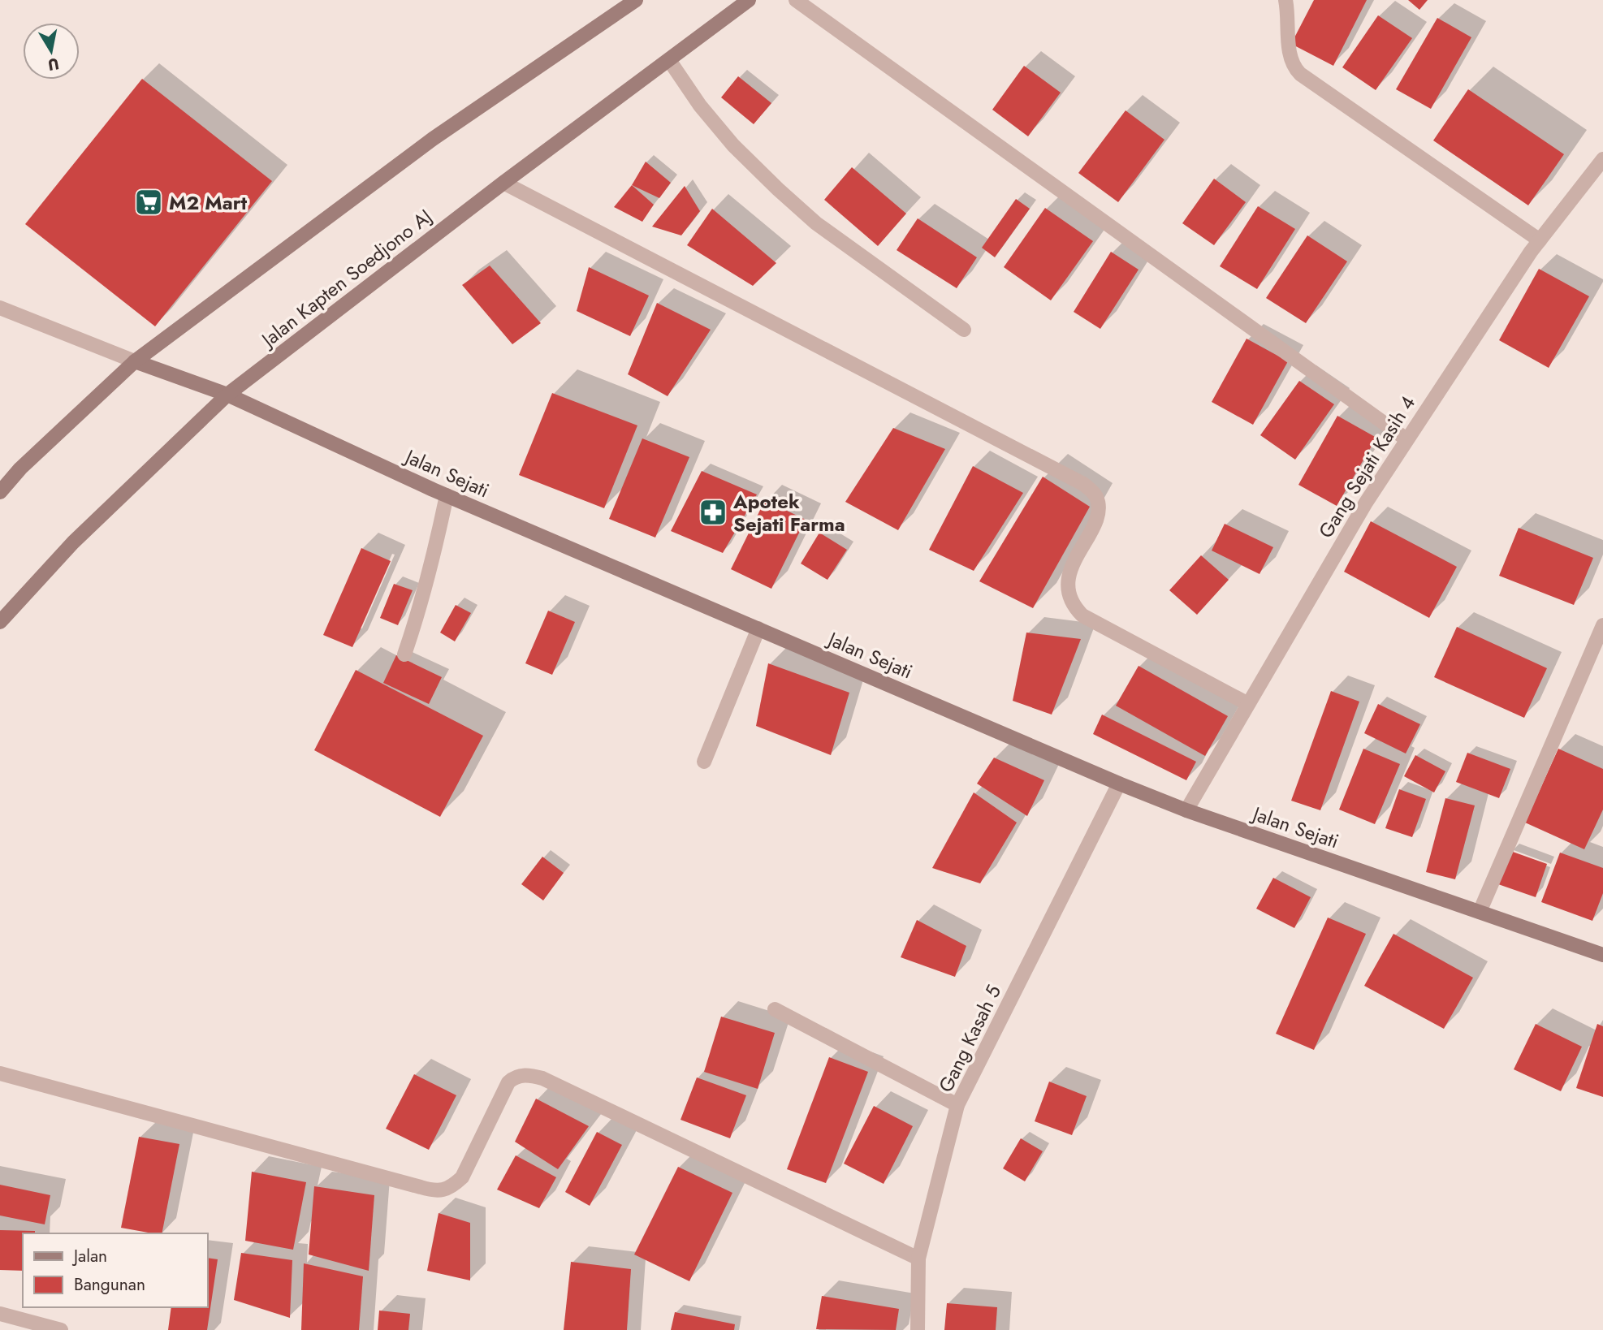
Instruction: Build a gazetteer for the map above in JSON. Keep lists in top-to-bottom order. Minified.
{"streets":{"main road":["Jalan Kapten Soedjono AJ","Jalan Sejati"],"street":["Gang Sejati Kasih 4","Gang Kasah 5"]},"crossings":[["Jalan Kapten Soedjono AJ","Jalan Sejati"],["Gang Sejati Kasih 4","Jalan Sejati"],["Jalan Sejati","Gang Kasah 5"]],"places":{"supermarket":["M2 Mart"],"pharmacy":["Apotek Sejati Farma"]},"legend":["Jalan","Bangunan"],"north":"bottom"}
